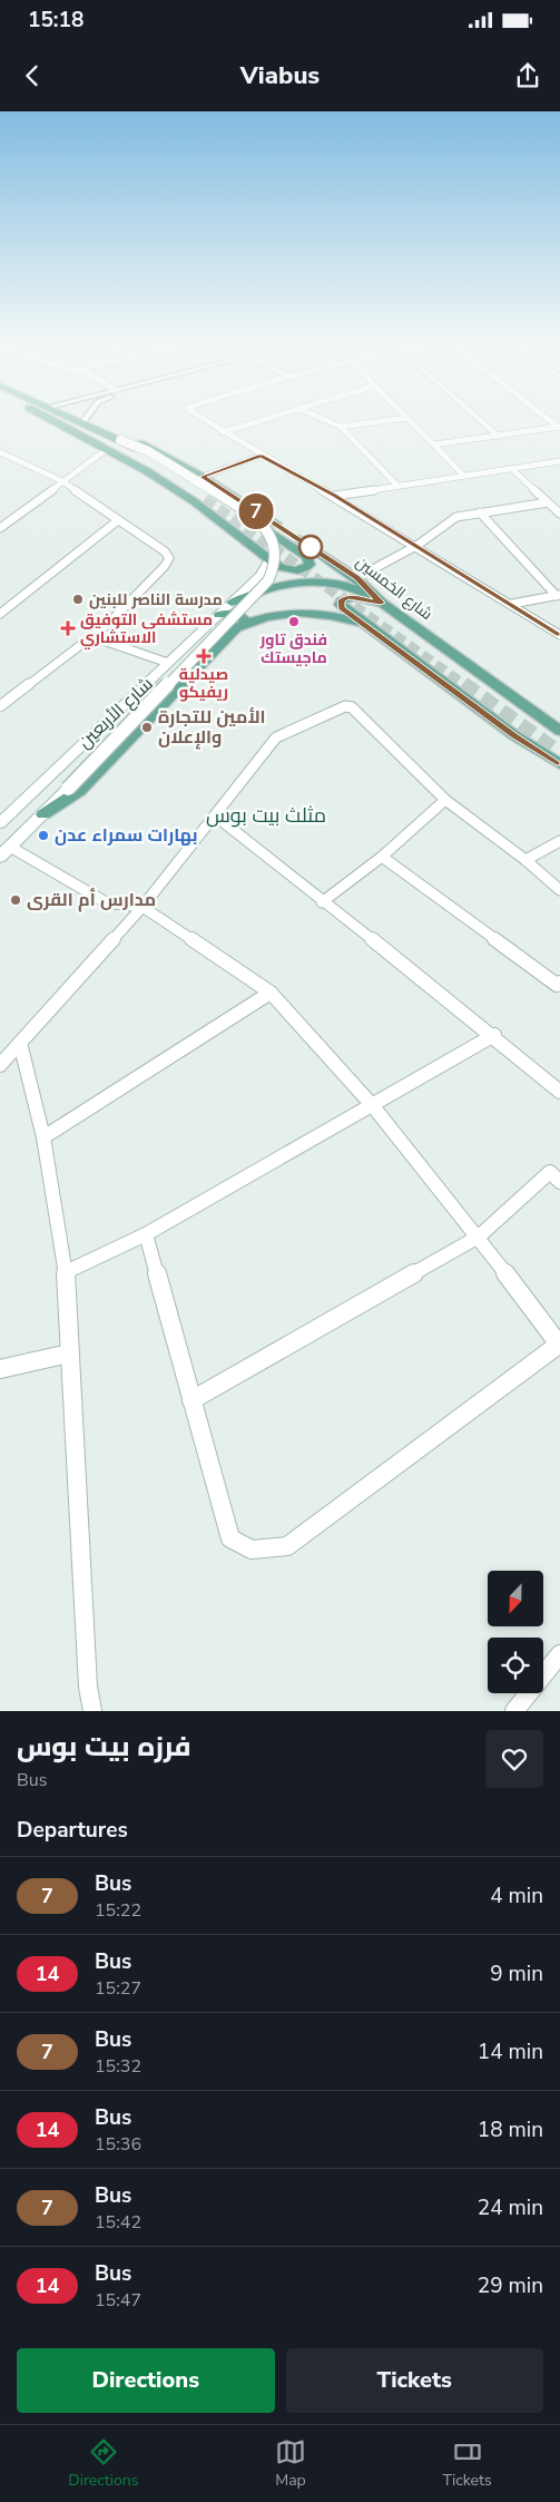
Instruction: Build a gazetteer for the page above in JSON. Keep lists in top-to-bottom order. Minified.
{"streets":{"main road":["شارع الخمسين","شارع الأربعين"]},"crossings":[["شارع الخمسين","شارع الأربعين"]],"districts":["مثلث بيت بوس"],"places":{"other":["مدرسة الناصر للبنين","فندق تاور ماجيستك","الأمين للتجارة والإعلان","بهارات سمراء عدن","مدارس أم القرى"],"health":["مستشفى التوفيق الاستشاري","صيدلية ريفيكو"]},"lines":["bus line 7"],"north":"bottom","page":{"status":"15:18","header":"Viabus","on_map":"7","heading":[["فرزه بيت بوس","Bus"],"Departures"],"list":[{"mark":"7","name":"Bus","note":"15:22","value":"4 min"},{"mark":"14","name":"Bus","note":"15:27","value":"9 min"},{"mark":"7","name":"Bus","note":"15:32","value":"14 min"},{"mark":"14","name":"Bus","note":"15:36","value":"18 min"},{"mark":"7","name":"Bus","note":"15:42","value":"24 min"},{"mark":"14","name":"Bus","note":"15:47","value":"29 min"}],"buttons":["Directions","Tickets"],"tabs":["Directions","Map","Tickets"]}}
